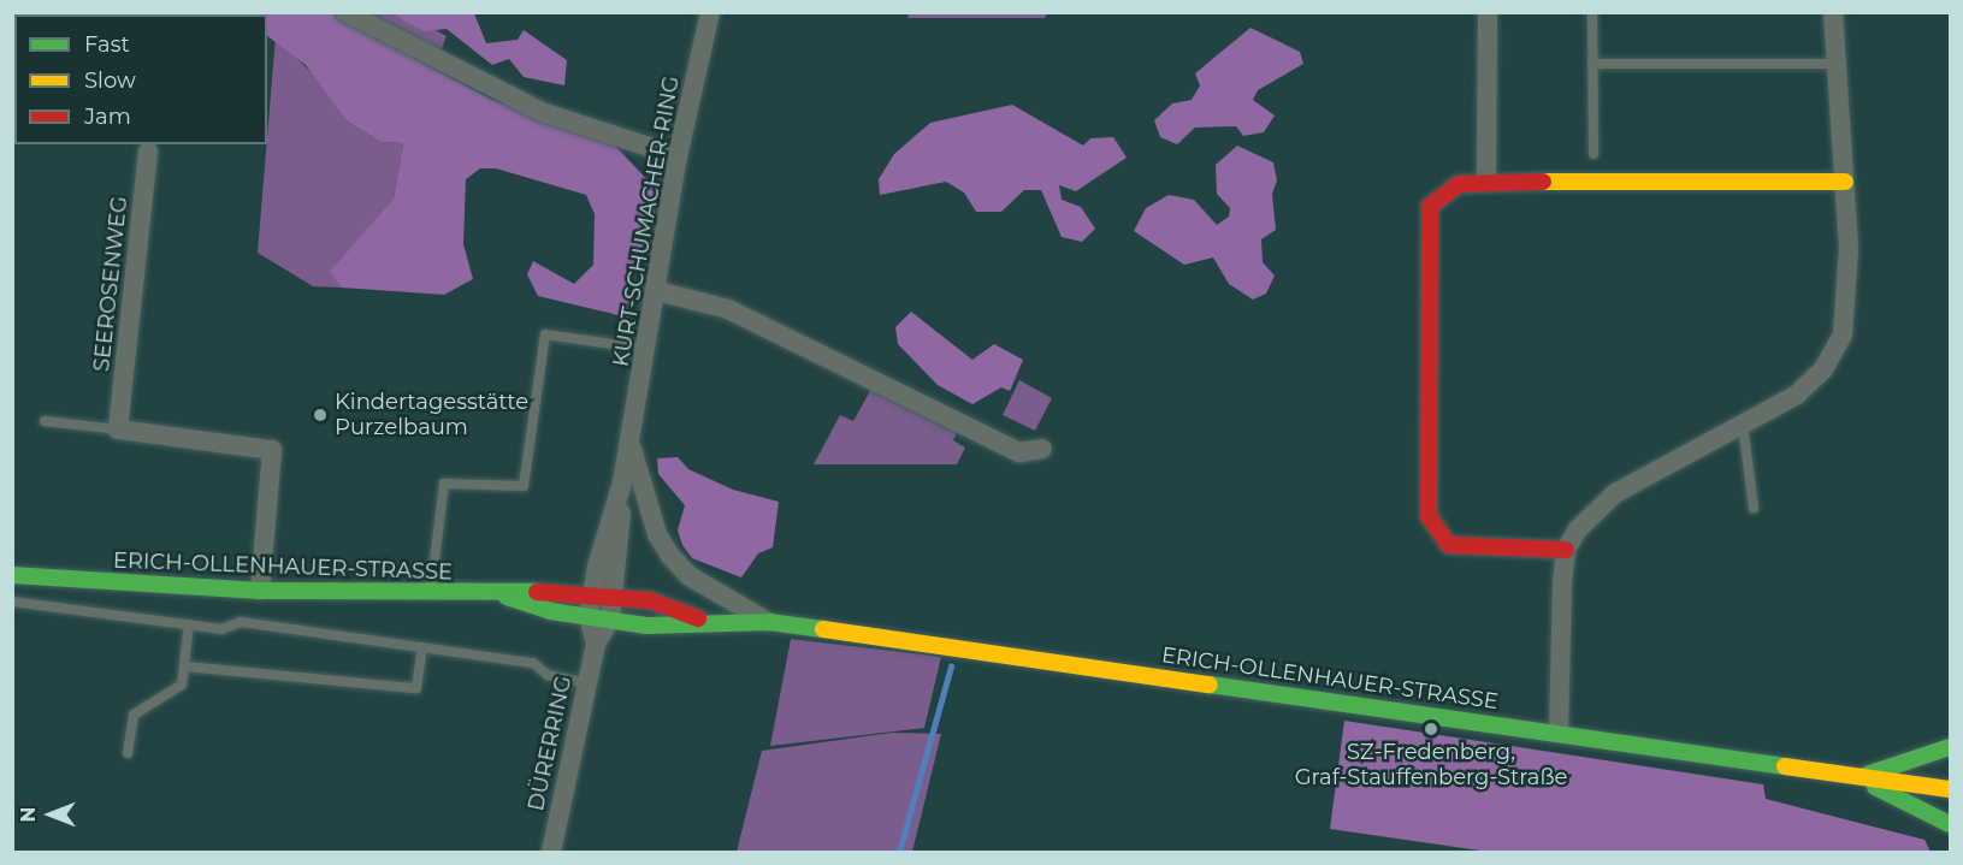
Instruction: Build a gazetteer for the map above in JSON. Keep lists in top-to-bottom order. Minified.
{"streets":{"street":["KURT-SCHUMACHER-RING","SEEROSENWEG","ERICH-OLLENHAUER-STRASSE","DÜRERRING"]},"crossings":[["KURT-SCHUMACHER-RING","ERICH-OLLENHAUER-STRASSE"],["KURT-SCHUMACHER-RING","DÜRERRING"],["ERICH-OLLENHAUER-STRASSE","DÜRERRING"]],"places":["Kindertagesstätte Purzelbaum","SZ-Fredenberg, Graf-Stauffenberg-Straße"],"legend":["Fast","Slow","Jam"],"north":"left"}
